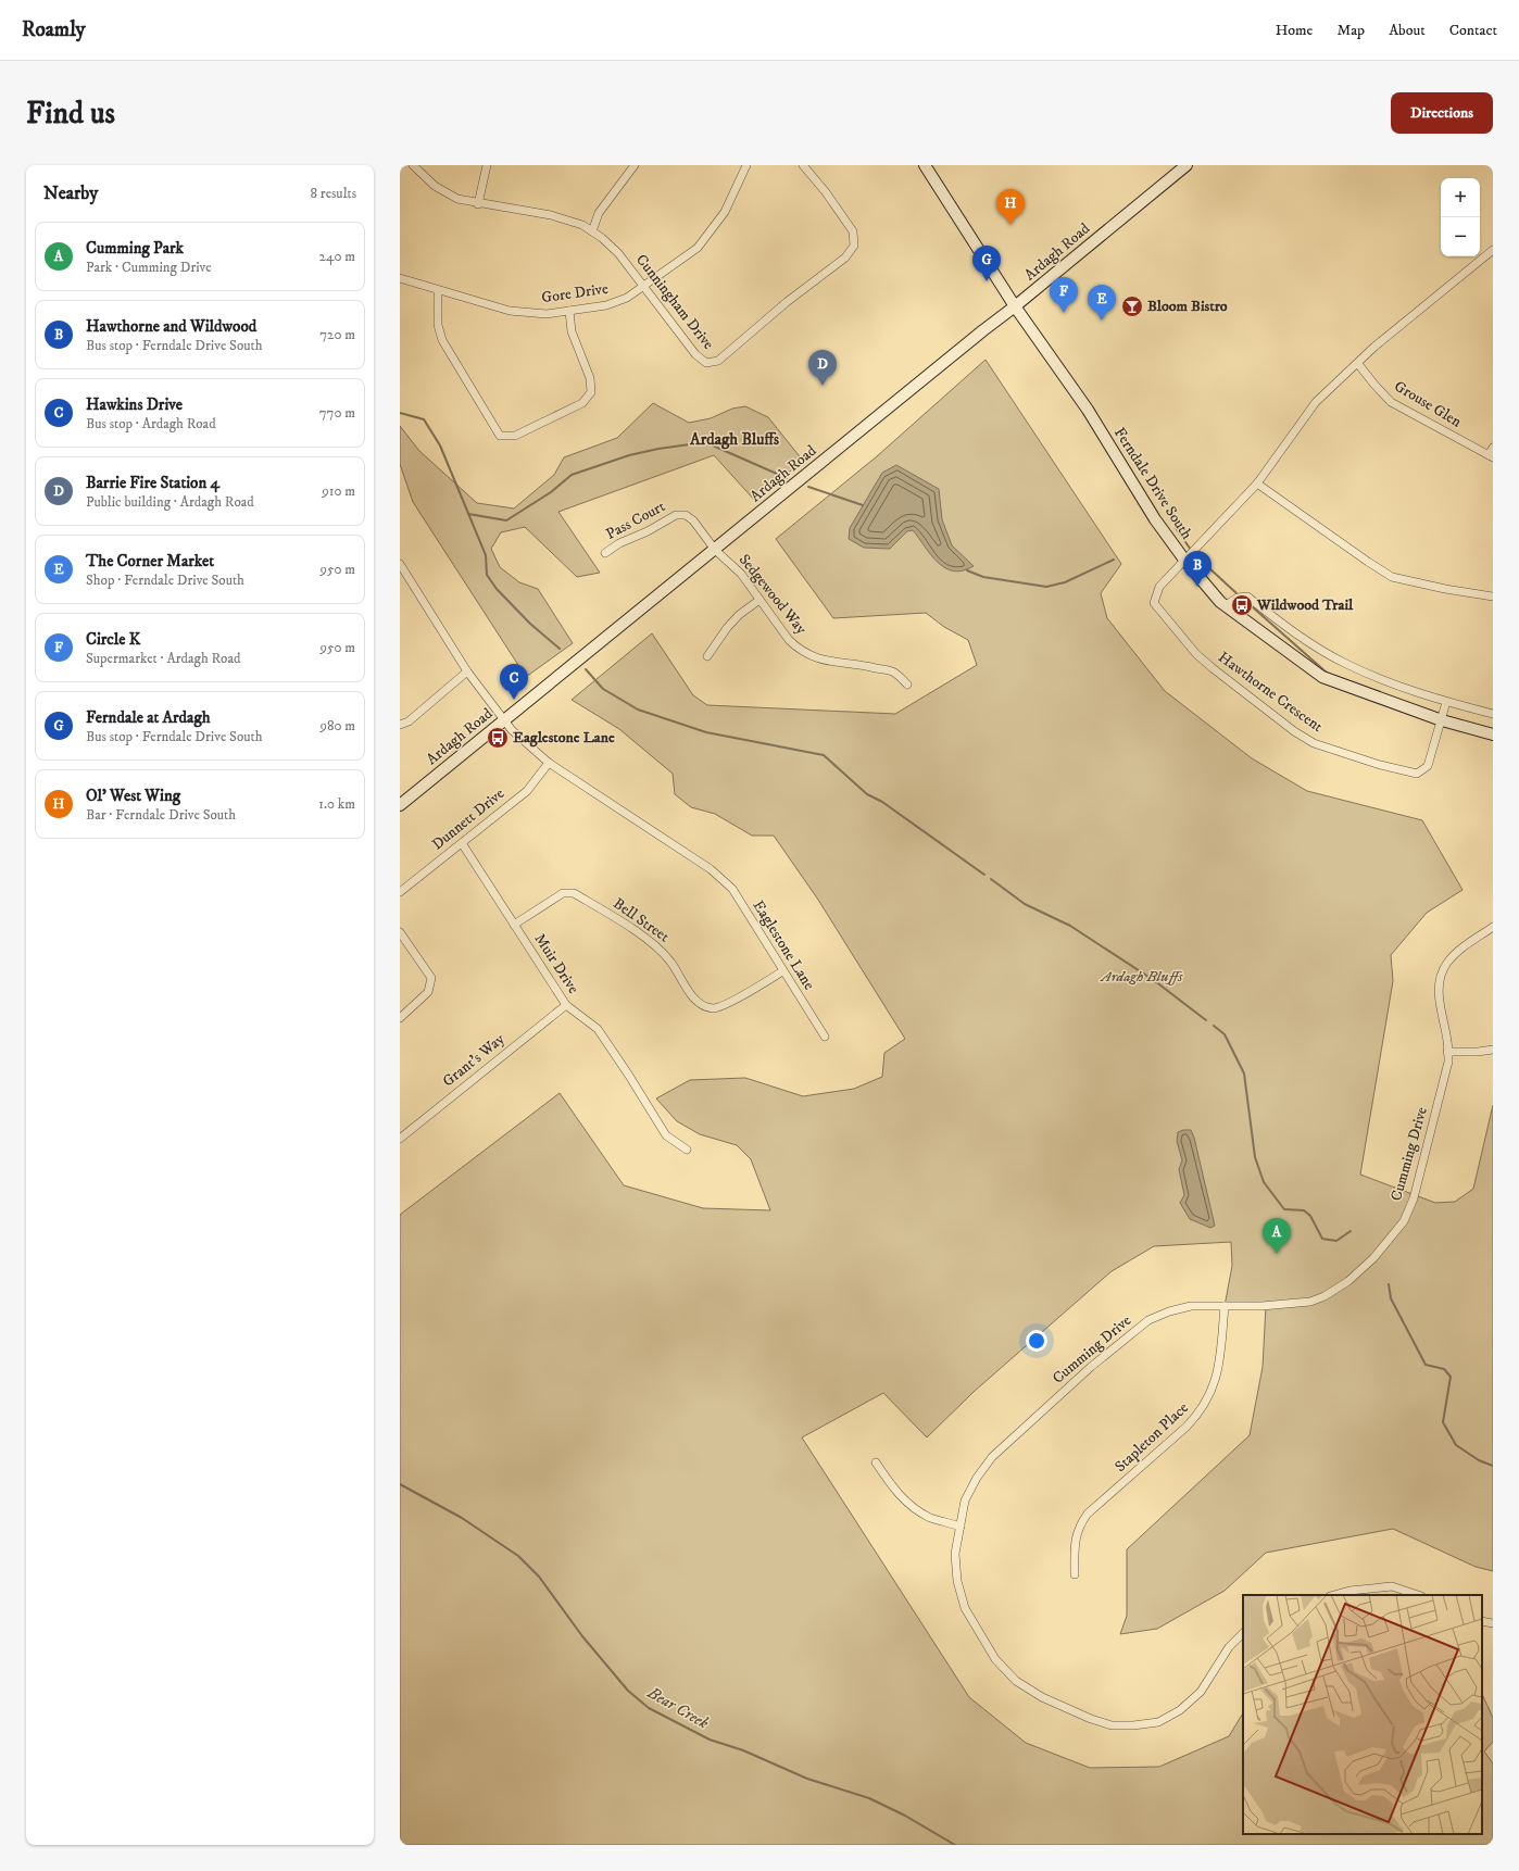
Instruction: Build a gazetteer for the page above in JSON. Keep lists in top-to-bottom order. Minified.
{"streets":{"street":["Ardagh Road","Gore Drive","Cunningham Drive","Grouse Glen","Ferndale Drive South","Pass Court","Sedgewood Way","Hawthorne Crescent","Dunnett Drive","Bell Street","Eaglestone Lane","Muir Drive","Grant's Way","Cumming Drive","Stapleton Place"]},"crossings":[["Ardagh Road","Ferndale Drive South"],["Ardagh Road","Pass Court"],["Ardagh Road","Sedgewood Way"],["Ardagh Road","Eaglestone Lane"],["Gore Drive","Cunningham Drive"],["Ferndale Drive South","Hawthorne Crescent"],["Pass Court","Sedgewood Way"],["Dunnett Drive","Eaglestone Lane"],["Dunnett Drive","Muir Drive"],["Bell Street","Eaglestone Lane"],["Bell Street","Muir Drive"],["Muir Drive","Grant's Way"],["Cumming Drive","Stapleton Place"]],"districts":["Ardagh Bluffs"],"water":["Bear Creek"],"parks":["Ardagh Bluffs"],"places":{"bar":["Bloom Bistro"],"bus stop":["Wildwood Trail","Eaglestone Lane"]},"page":{"header":"Roamly","nav":["Home","Map","About","Contact"],"buttons":"Directions","title":"Find us","heading":["Nearby","8 results"],"map_buttons":["+","−"],"pins":["H","G","F","E","D","B","C","A"],"list":[{"mark":"A","name":"Cumming Park","note":"Park · Cumming Drive","value":"240 m"},{"mark":"B","name":"Hawthorne and Wildwood","note":"Bus stop · Ferndale Drive South","value":"720 m"},{"mark":"C","name":"Hawkins Drive","note":"Bus stop · Ardagh Road","value":"770 m"},{"mark":"D","name":"Barrie Fire Station 4","note":"Public building · Ardagh Road","value":"910 m"},{"mark":"E","name":"The Corner Market","note":"Shop · Ferndale Drive South","value":"950 m"},{"mark":"F","name":"Circle K","note":"Supermarket · Ardagh Road","value":"950 m"},{"mark":"G","name":"Ferndale at Ardagh","note":"Bus stop · Ferndale Drive South","value":"980 m"},{"mark":"H","name":"Ol' West Wing","note":"Bar · Ferndale Drive South","value":"1.0 km"}]}}
